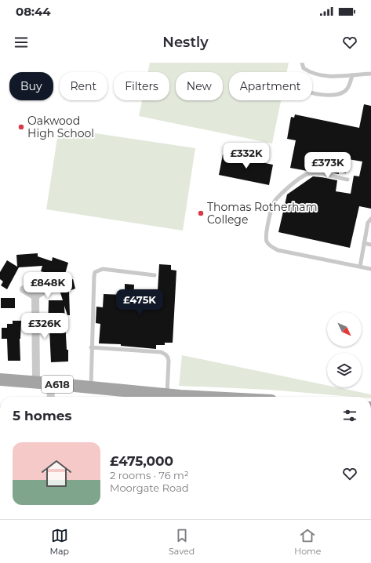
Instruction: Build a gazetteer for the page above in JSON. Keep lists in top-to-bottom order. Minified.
{"streets":{"main road":["A618"]},"places":["Oakwood High School","Thomas Rotherham College"],"north":"bottom right","page":{"status":"08:44","header":"Nestly","chip":["Buy","Rent","Filters","New","Apartment"],"price":["£332K","£373K","£848K","£475K","£326K"],"heading":"5 homes","list":[{"name":"£475,000","note":"2 rooms · 76 m² · Moorgate Road"}],"tabs":["Map","Saved","Home"]}}
